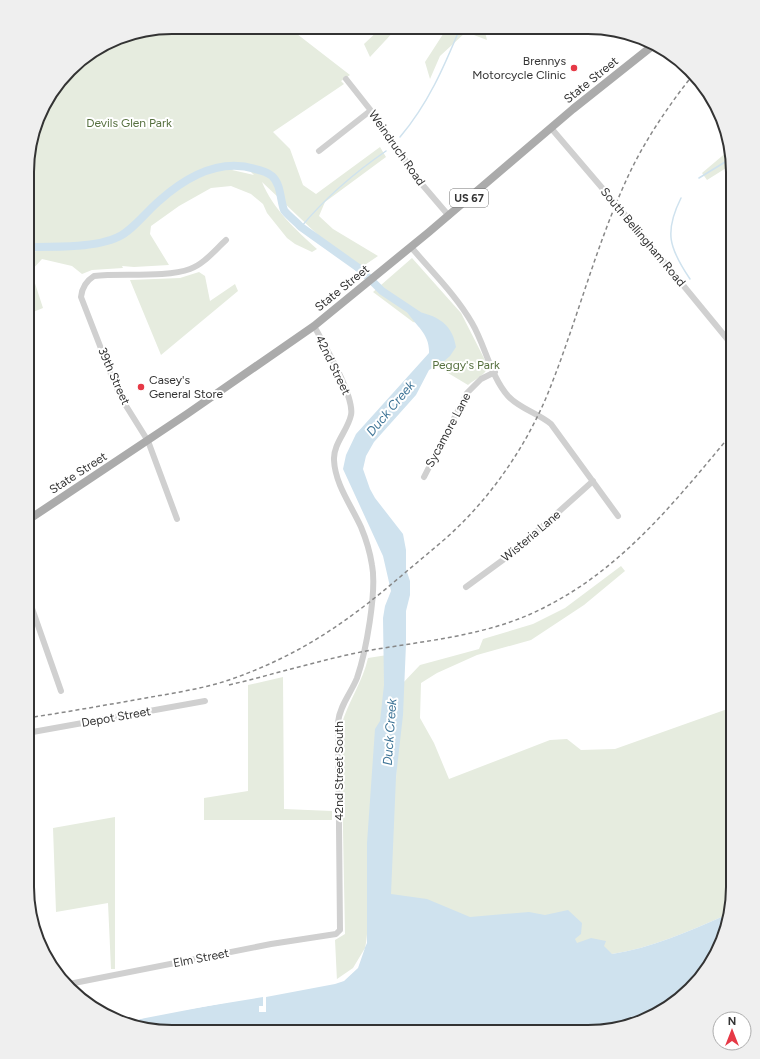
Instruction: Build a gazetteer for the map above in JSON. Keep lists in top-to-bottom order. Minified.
{"streets":{"main road":["State Street","US 67"],"street":["Weindruch Road","South Bellingham Road","42nd Street","39th Street","Sycamore Lane","Wisteria Lane","Depot Street","42nd Street South","Elm Street"]},"crossings":[["State Street","Weindruch Road"],["State Street","South Bellingham Road"],["State Street","42nd Street"],["State Street","39th Street"],["42nd Street","42nd Street South"],["42nd Street South","Elm Street"]],"water":["Duck Creek"],"parks":["Devils Glen Park","Peggy's Park"],"places":["Brennys Motorcycle Clinic","Casey's General Store"],"north":"top"}
